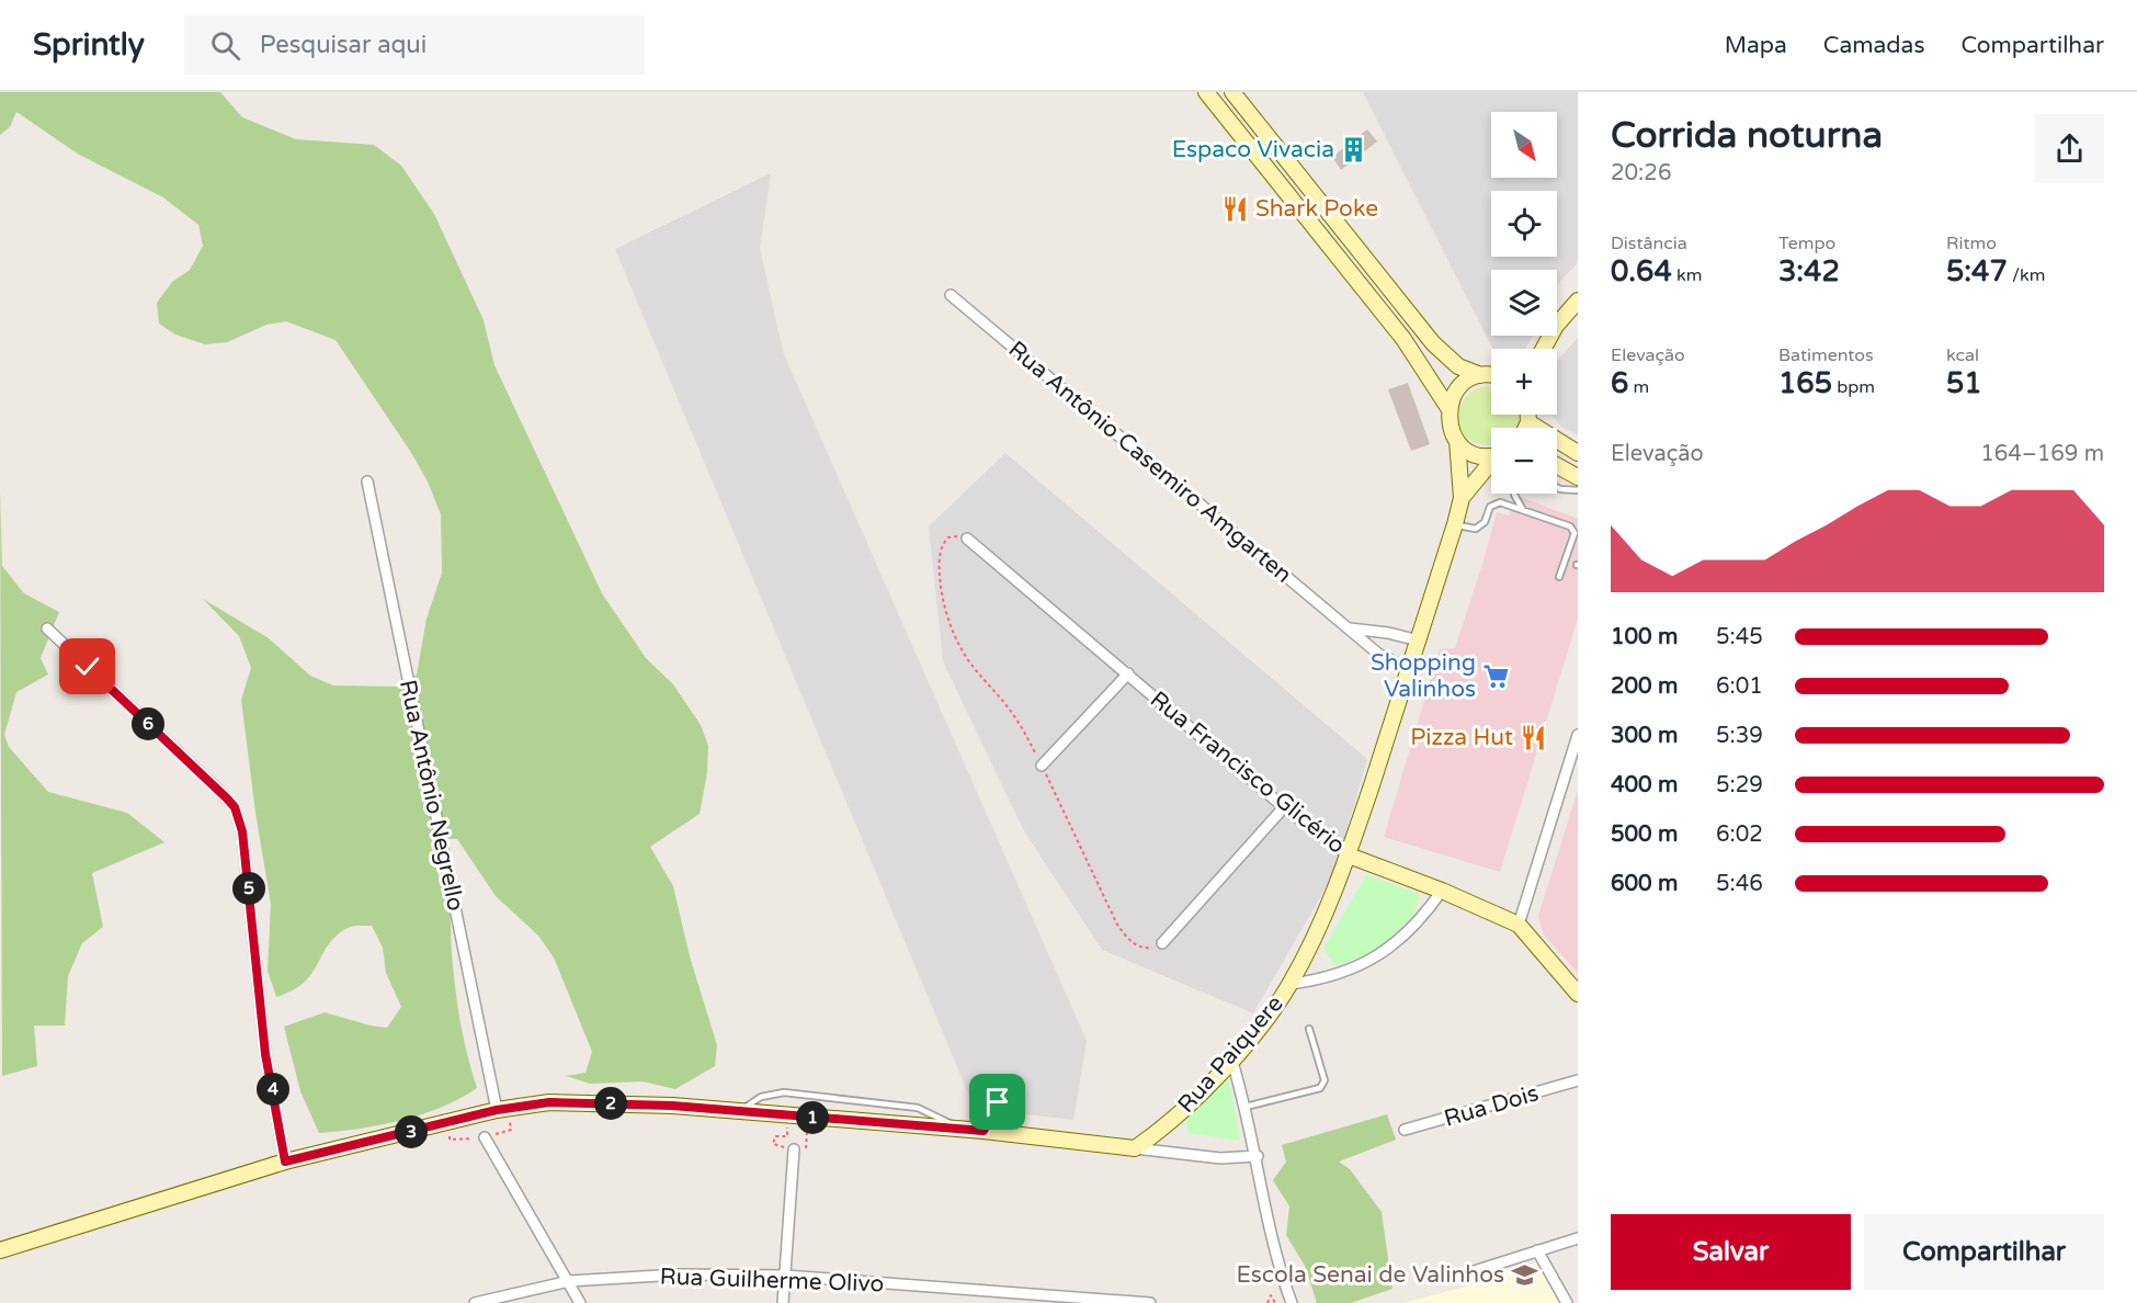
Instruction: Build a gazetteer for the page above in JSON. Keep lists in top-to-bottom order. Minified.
{"streets":{"street":["Rua Antônio Casemiro Amgarten","Rua Francisco Glicério","Rua Antônio Negrello","Rua Paiquere","Rua Dois","Rua Guilherme Olivo"]},"crossings":[["Rua Antônio Casemiro Amgarten","Rua Paiquere"],["Rua Francisco Glicério","Rua Paiquere"]],"places":{"building":["Espaco Vivacia"],"restaurant":["Shark Poke","Pizza Hut"],"supermarket":["Shopping Valinhos"],"school or university":["Escola Senai de Valinhos"]},"north":"bottom right","page":{"header":"Sprintly","search":"Pesquisar aqui","nav":["Mapa","Camadas","Compartilhar"],"heading":["Corrida noturna","20:26"],"map_buttons":["+","−"],"stats":[["Distância","0.64 km"],["Tempo","3:42"],["Ritmo","5:47 /km"],["Elevação","6 m"],["Batimentos","165 bpm"],["kcal","51"]],"chart":["Elevação","164–169 m"],"list":[{"name":"100 m","note":"5:45"},{"name":"200 m","note":"6:01"},{"name":"300 m","note":"5:39"},{"name":"400 m","note":"5:29"},{"name":"500 m","note":"6:02"},{"name":"600 m","note":"5:46"}],"pins":["6","5","4","2","1","3"],"buttons":["Salvar","Compartilhar"]}}
